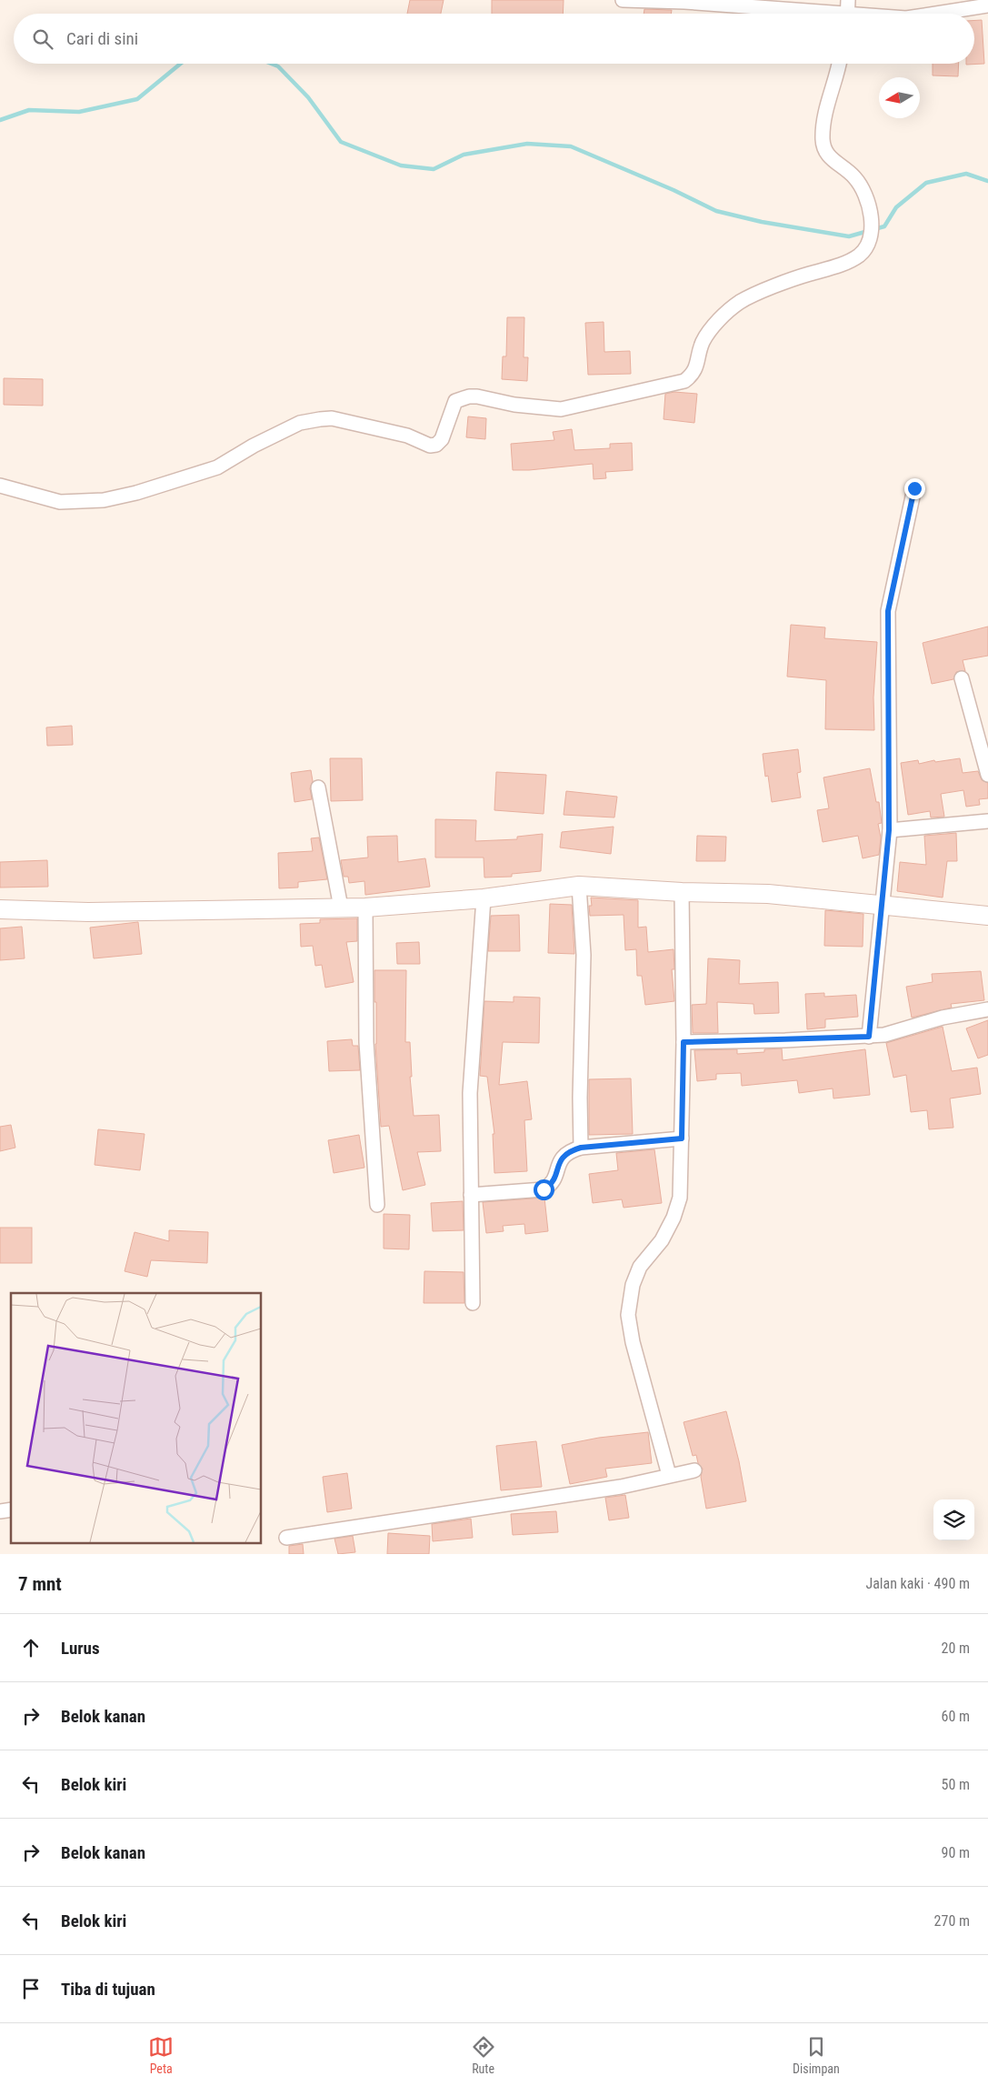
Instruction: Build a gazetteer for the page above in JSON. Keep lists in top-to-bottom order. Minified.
{"north":"left","page":{"search":"Cari di sini","heading":["7 mnt","Jalan kaki · 490 m"],"list":[["Lurus","20 m"],["Belok kanan","60 m"],["Belok kiri","50 m"],["Belok kanan","90 m"],["Belok kiri","270 m"],"Tiba di tujuan"],"nav":["Peta","Rute","Disimpan"]}}
